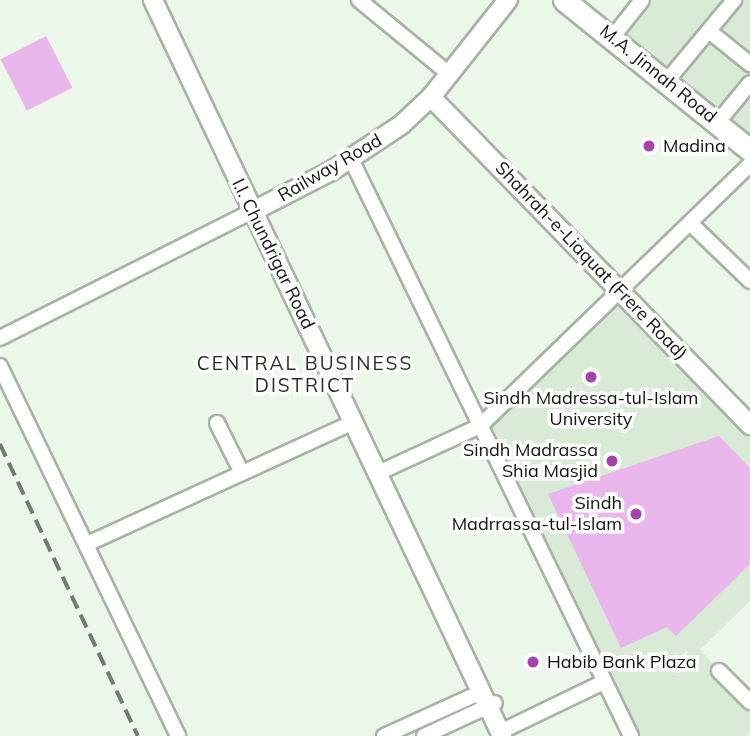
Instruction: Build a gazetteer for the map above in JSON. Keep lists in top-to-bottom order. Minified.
{"streets":{"highway":["M.A. Jinnah Road"],"main road":["Railway Road","I.I. Chundrigar Road","Shahrah-e-Liaquat (Frere Road)"]},"crossings":[["Railway Road","I.I. Chundrigar Road"],["Railway Road","Shahrah-e-Liaquat (Frere Road)"]],"districts":["CENTRAL BUSINESS DISTRICT"],"places":["Madina","Sindh Madressa-tul-Islam University","Sindh Madrassa Shia Masjid","Sindh Madrrassa-tul-Islam","Habib Bank Plaza"]}
